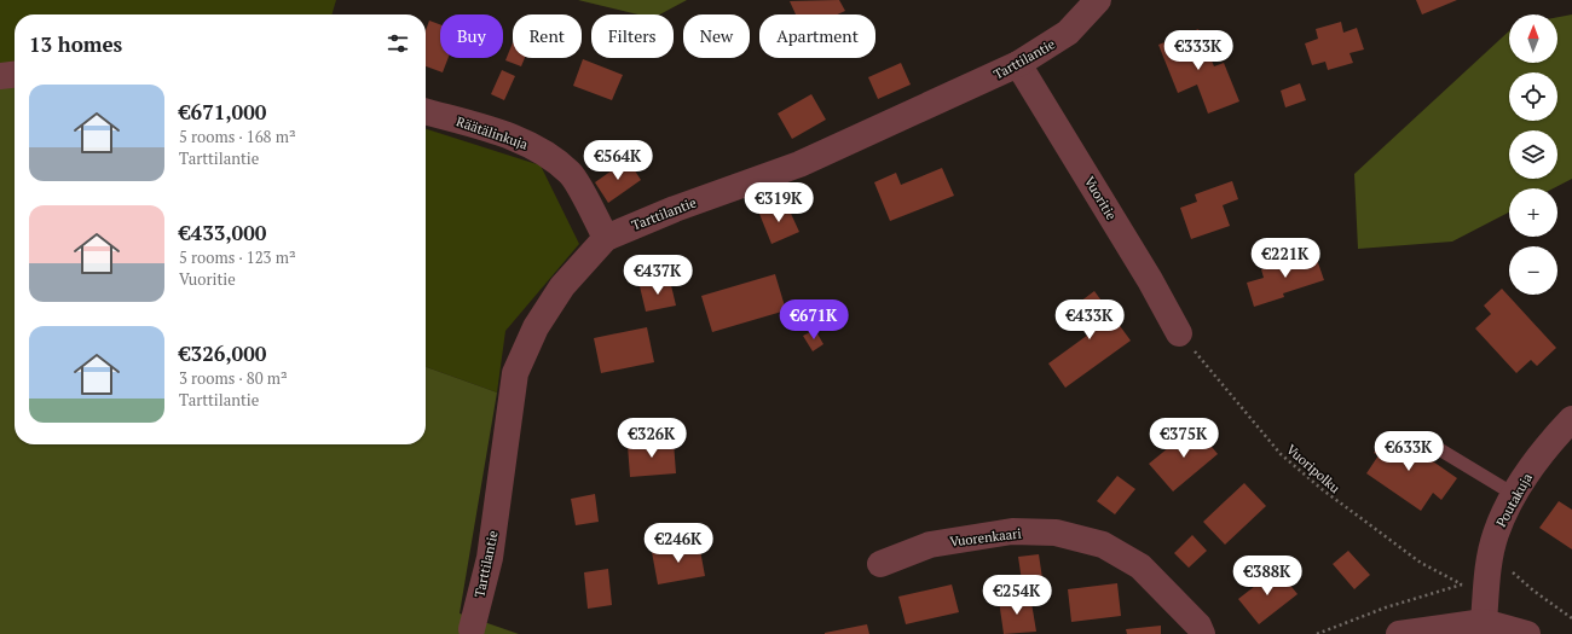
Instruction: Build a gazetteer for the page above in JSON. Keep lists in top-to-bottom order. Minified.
{"streets":{"street":["Tarttilantie","Räätälinkuja","Vuoritie","Poutakuja","Vuorenkaari"],"path":["Vuoripolku"]},"crossings":[["Tarttilantie","Räätälinkuja"],["Tarttilantie","Vuoritie"],["Vuoritie","Vuoripolku"]],"north":"top","page":{"map_buttons":["+","−"],"chip":["Buy","Rent","Filters","New","Apartment"],"heading":"13 homes","price":["€333K","€564K","€319K","€221K","€437K","€671K","€433K","€326K","€375K","€633K","€246K","€388K","€254K"],"list":[{"name":"€671,000","note":"5 rooms · 168 m² · Tarttilantie"},{"name":"€433,000","note":"5 rooms · 123 m² · Vuoritie"},{"name":"€326,000","note":"3 rooms · 80 m² · Tarttilantie"}]}}
